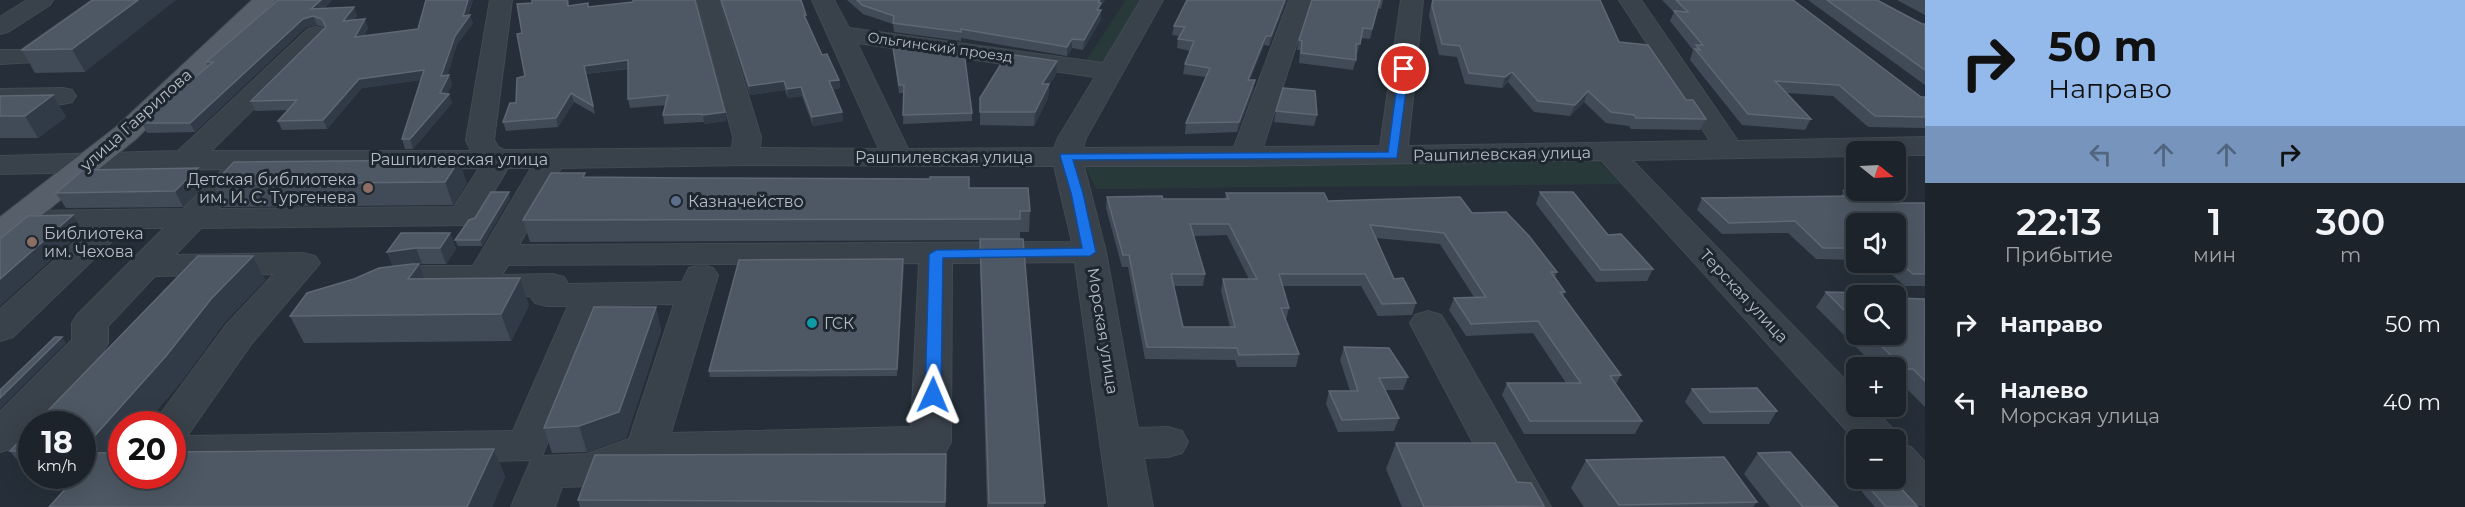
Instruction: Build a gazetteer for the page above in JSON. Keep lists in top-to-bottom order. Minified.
{"streets":{"main road":["улица Гаврилова"],"street":["Ольгинский проезд","Рашпилевская улица","Терская улица","Морская улица"]},"crossings":[["улица Гаврилова","Рашпилевская улица"],["Рашпилевская улица","Терская улица"],["Рашпилевская улица","Морская улица"]],"places":["Детская библиотека им. И. С. Тургенева","Казначейство","Библиотека им. Чехова","ГСК"],"north":"right","page":{"turn":["50 m","Направо"],"map_buttons":["+","−"],"eta":["22:13","Прибытие","1","мин","300","m"],"list":[{"name":"Направо","value":"50 m"},{"name":"Налево","note":"Морская улица","value":"40 m"}],"speed":"18 km/h","limit":"20"}}
